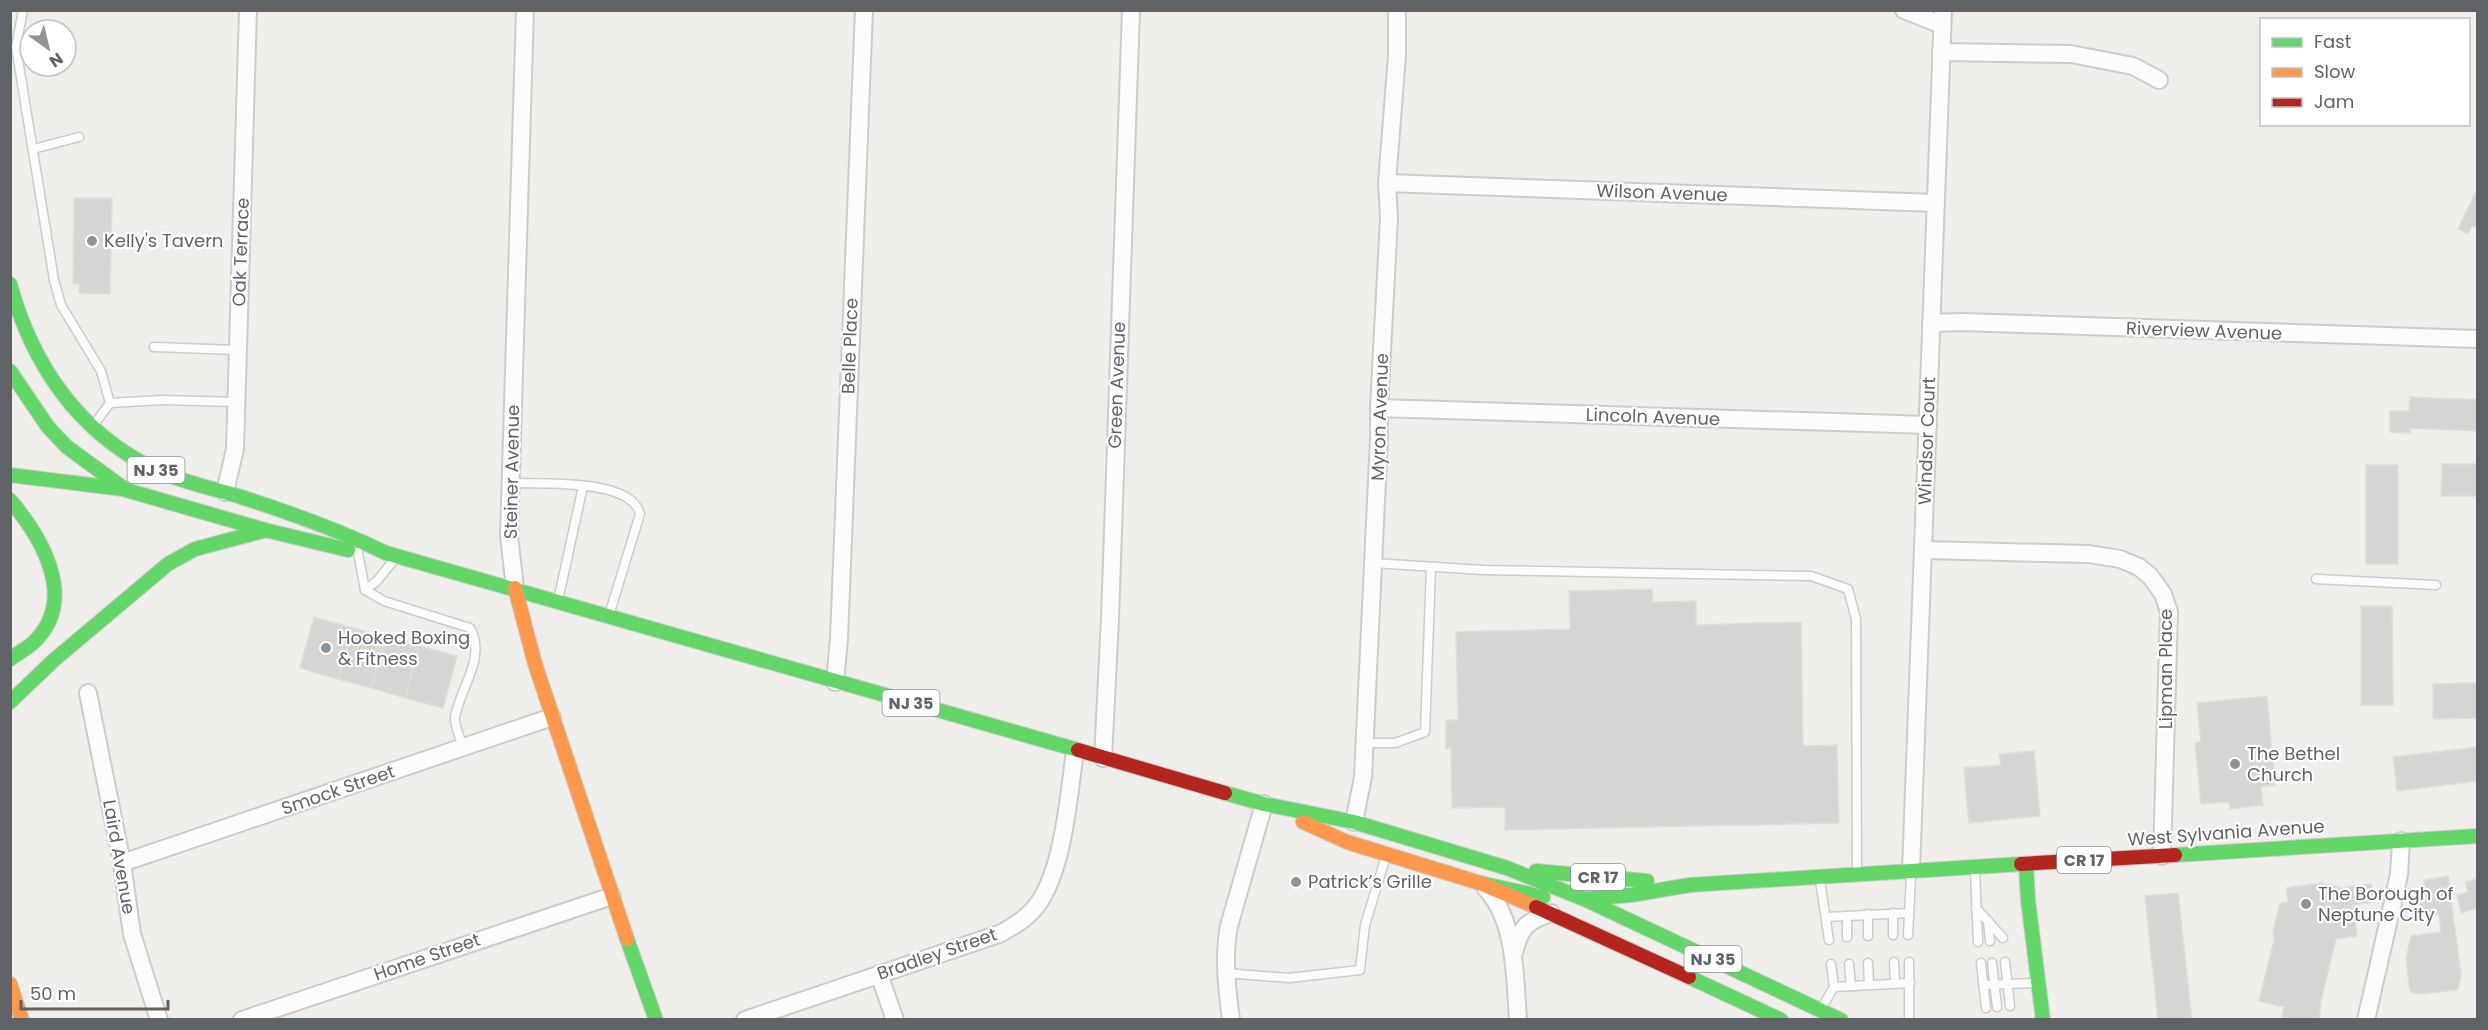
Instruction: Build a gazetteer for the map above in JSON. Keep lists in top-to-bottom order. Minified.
{"streets":{"main road":["NJ 35","Steiner Avenue","West Sylvania Avenue","CR 17"],"street":["Wilson Avenue","Oak Terrace","Riverview Avenue","Belle Place","Green Avenue","Myron Avenue","Lincoln Avenue","Windsor Court","Lipman Place","Smock Street","Laird Avenue","Bradley Street","Home Street"]},"crossings":[["Wilson Avenue","Myron Avenue"],["Wilson Avenue","Windsor Court"],["Oak Terrace","NJ 35"],["Riverview Avenue","Windsor Court"],["Belle Place","NJ 35"],["Green Avenue","NJ 35"],["Myron Avenue","Lincoln Avenue"],["Myron Avenue","NJ 35"],["Lincoln Avenue","Windsor Court"],["Windsor Court","Lipman Place"],["Windsor Court","West Sylvania Avenue"],["NJ 35","Steiner Avenue"],["NJ 35","West Sylvania Avenue"],["NJ 35","Bradley Street"],["Steiner Avenue","Smock Street"],["Steiner Avenue","Home Street"],["Lipman Place","West Sylvania Avenue"],["Smock Street","Laird Avenue"]],"places":["Kelly's Tavern","Hooked Boxing & Fitness","The Bethel Church","Patrick’s Grille","The Borough of Neptune City"],"legend":["Fast","Slow","Jam"],"scale_bar":"50 m","north":"bottom right"}
